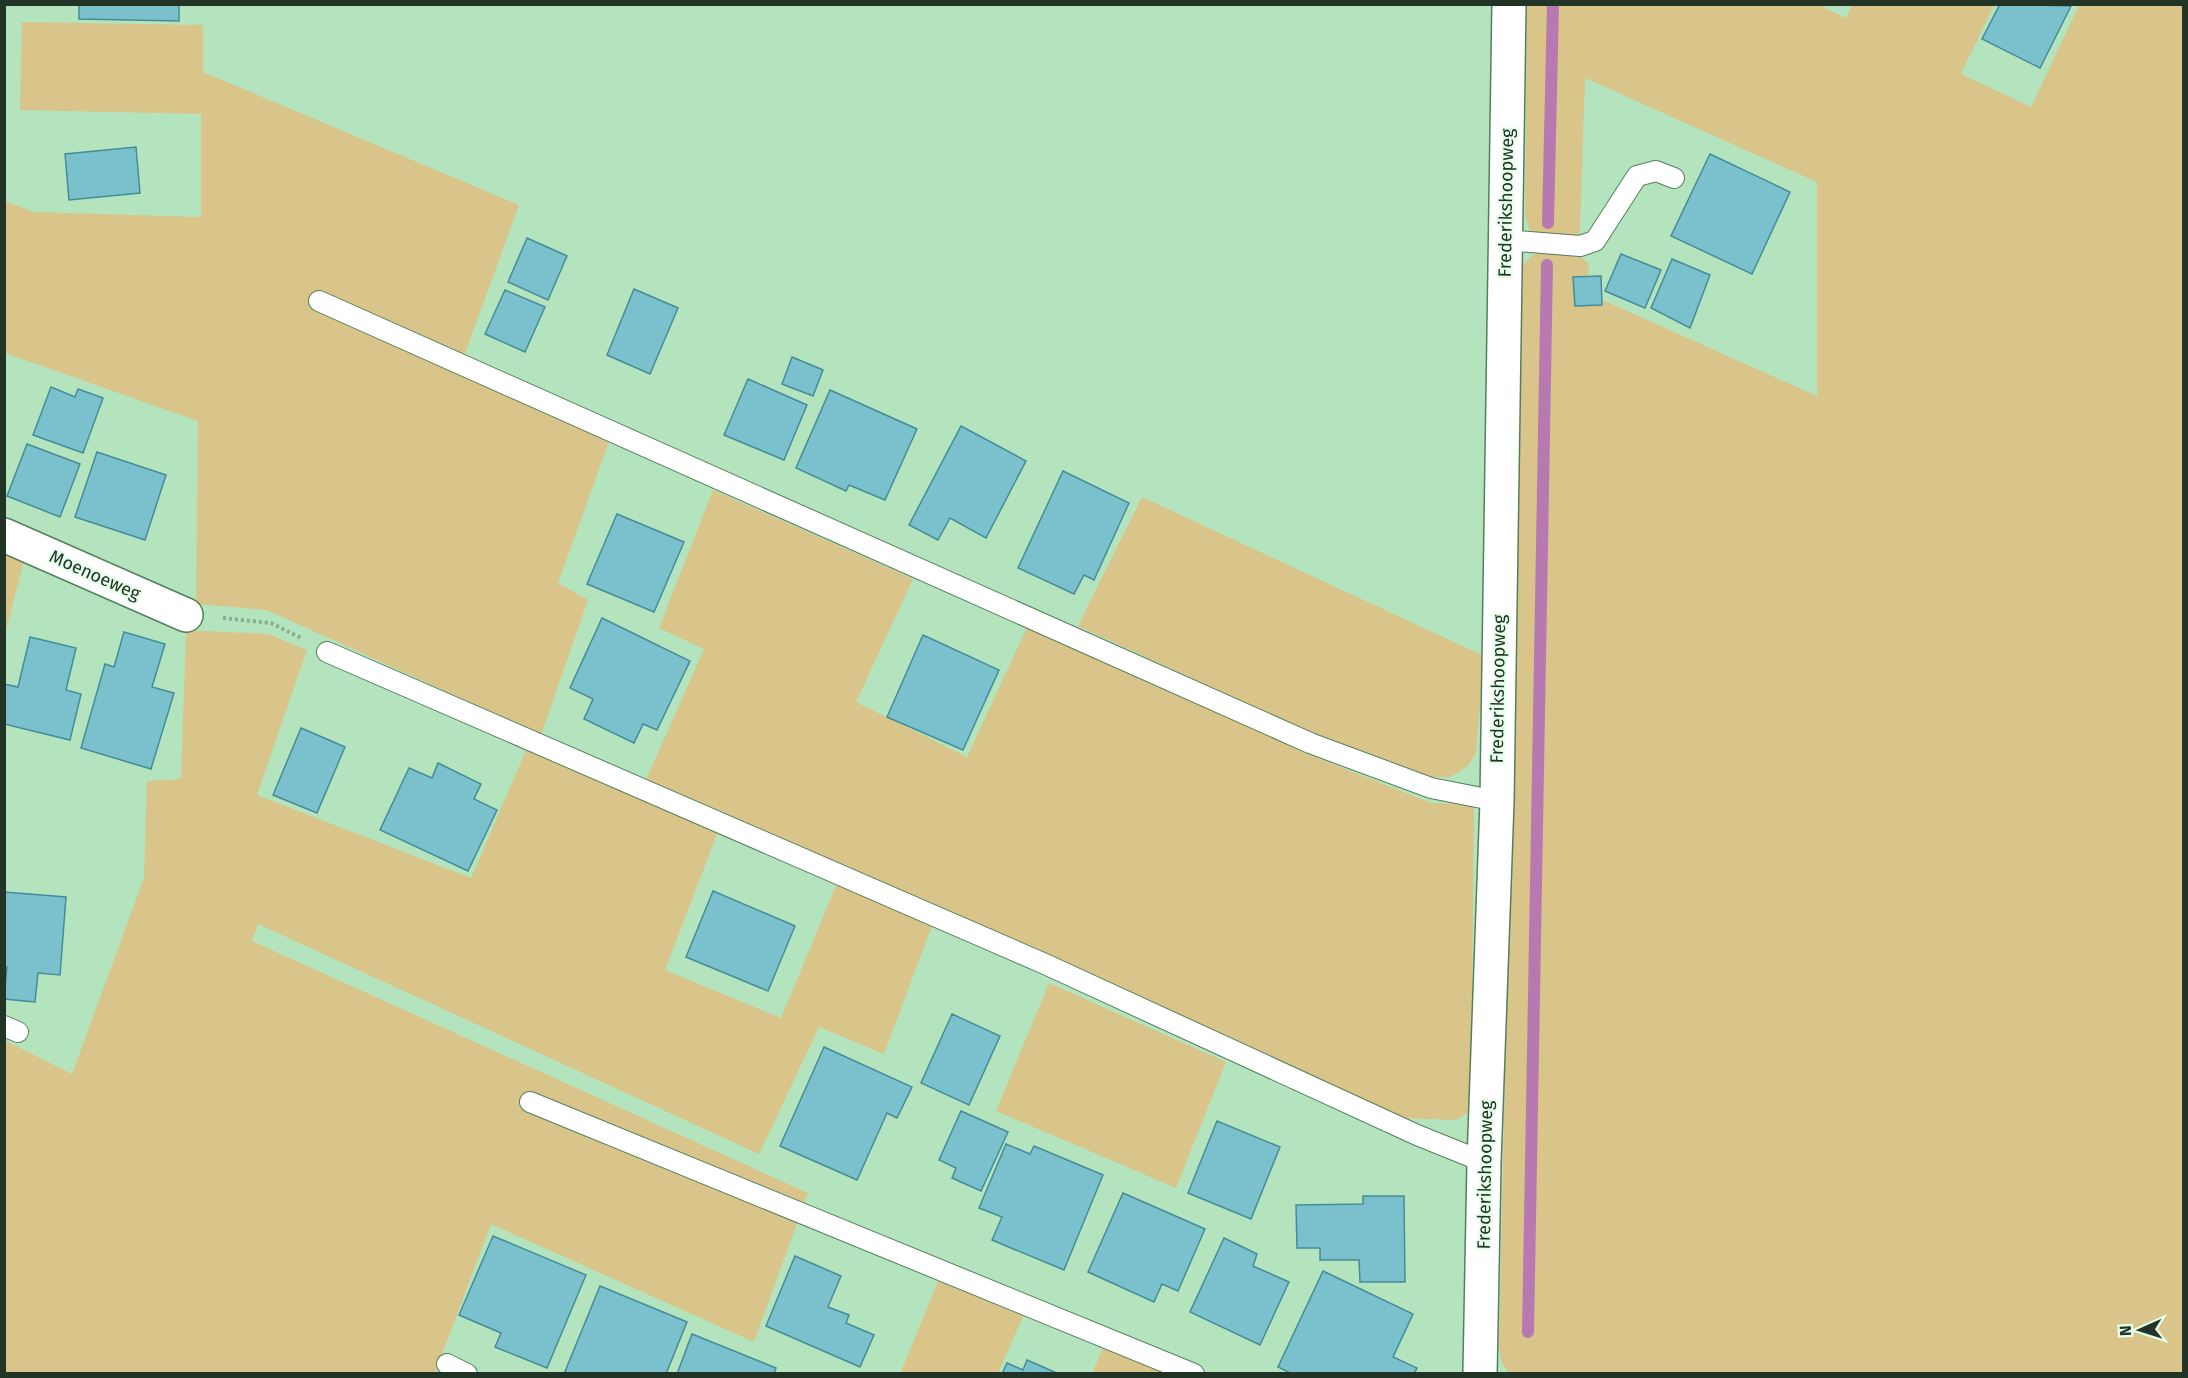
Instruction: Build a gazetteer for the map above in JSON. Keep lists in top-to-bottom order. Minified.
{"streets":{"street":["Frederikshoopweg","Moenoeweg"]},"north":"left"}
